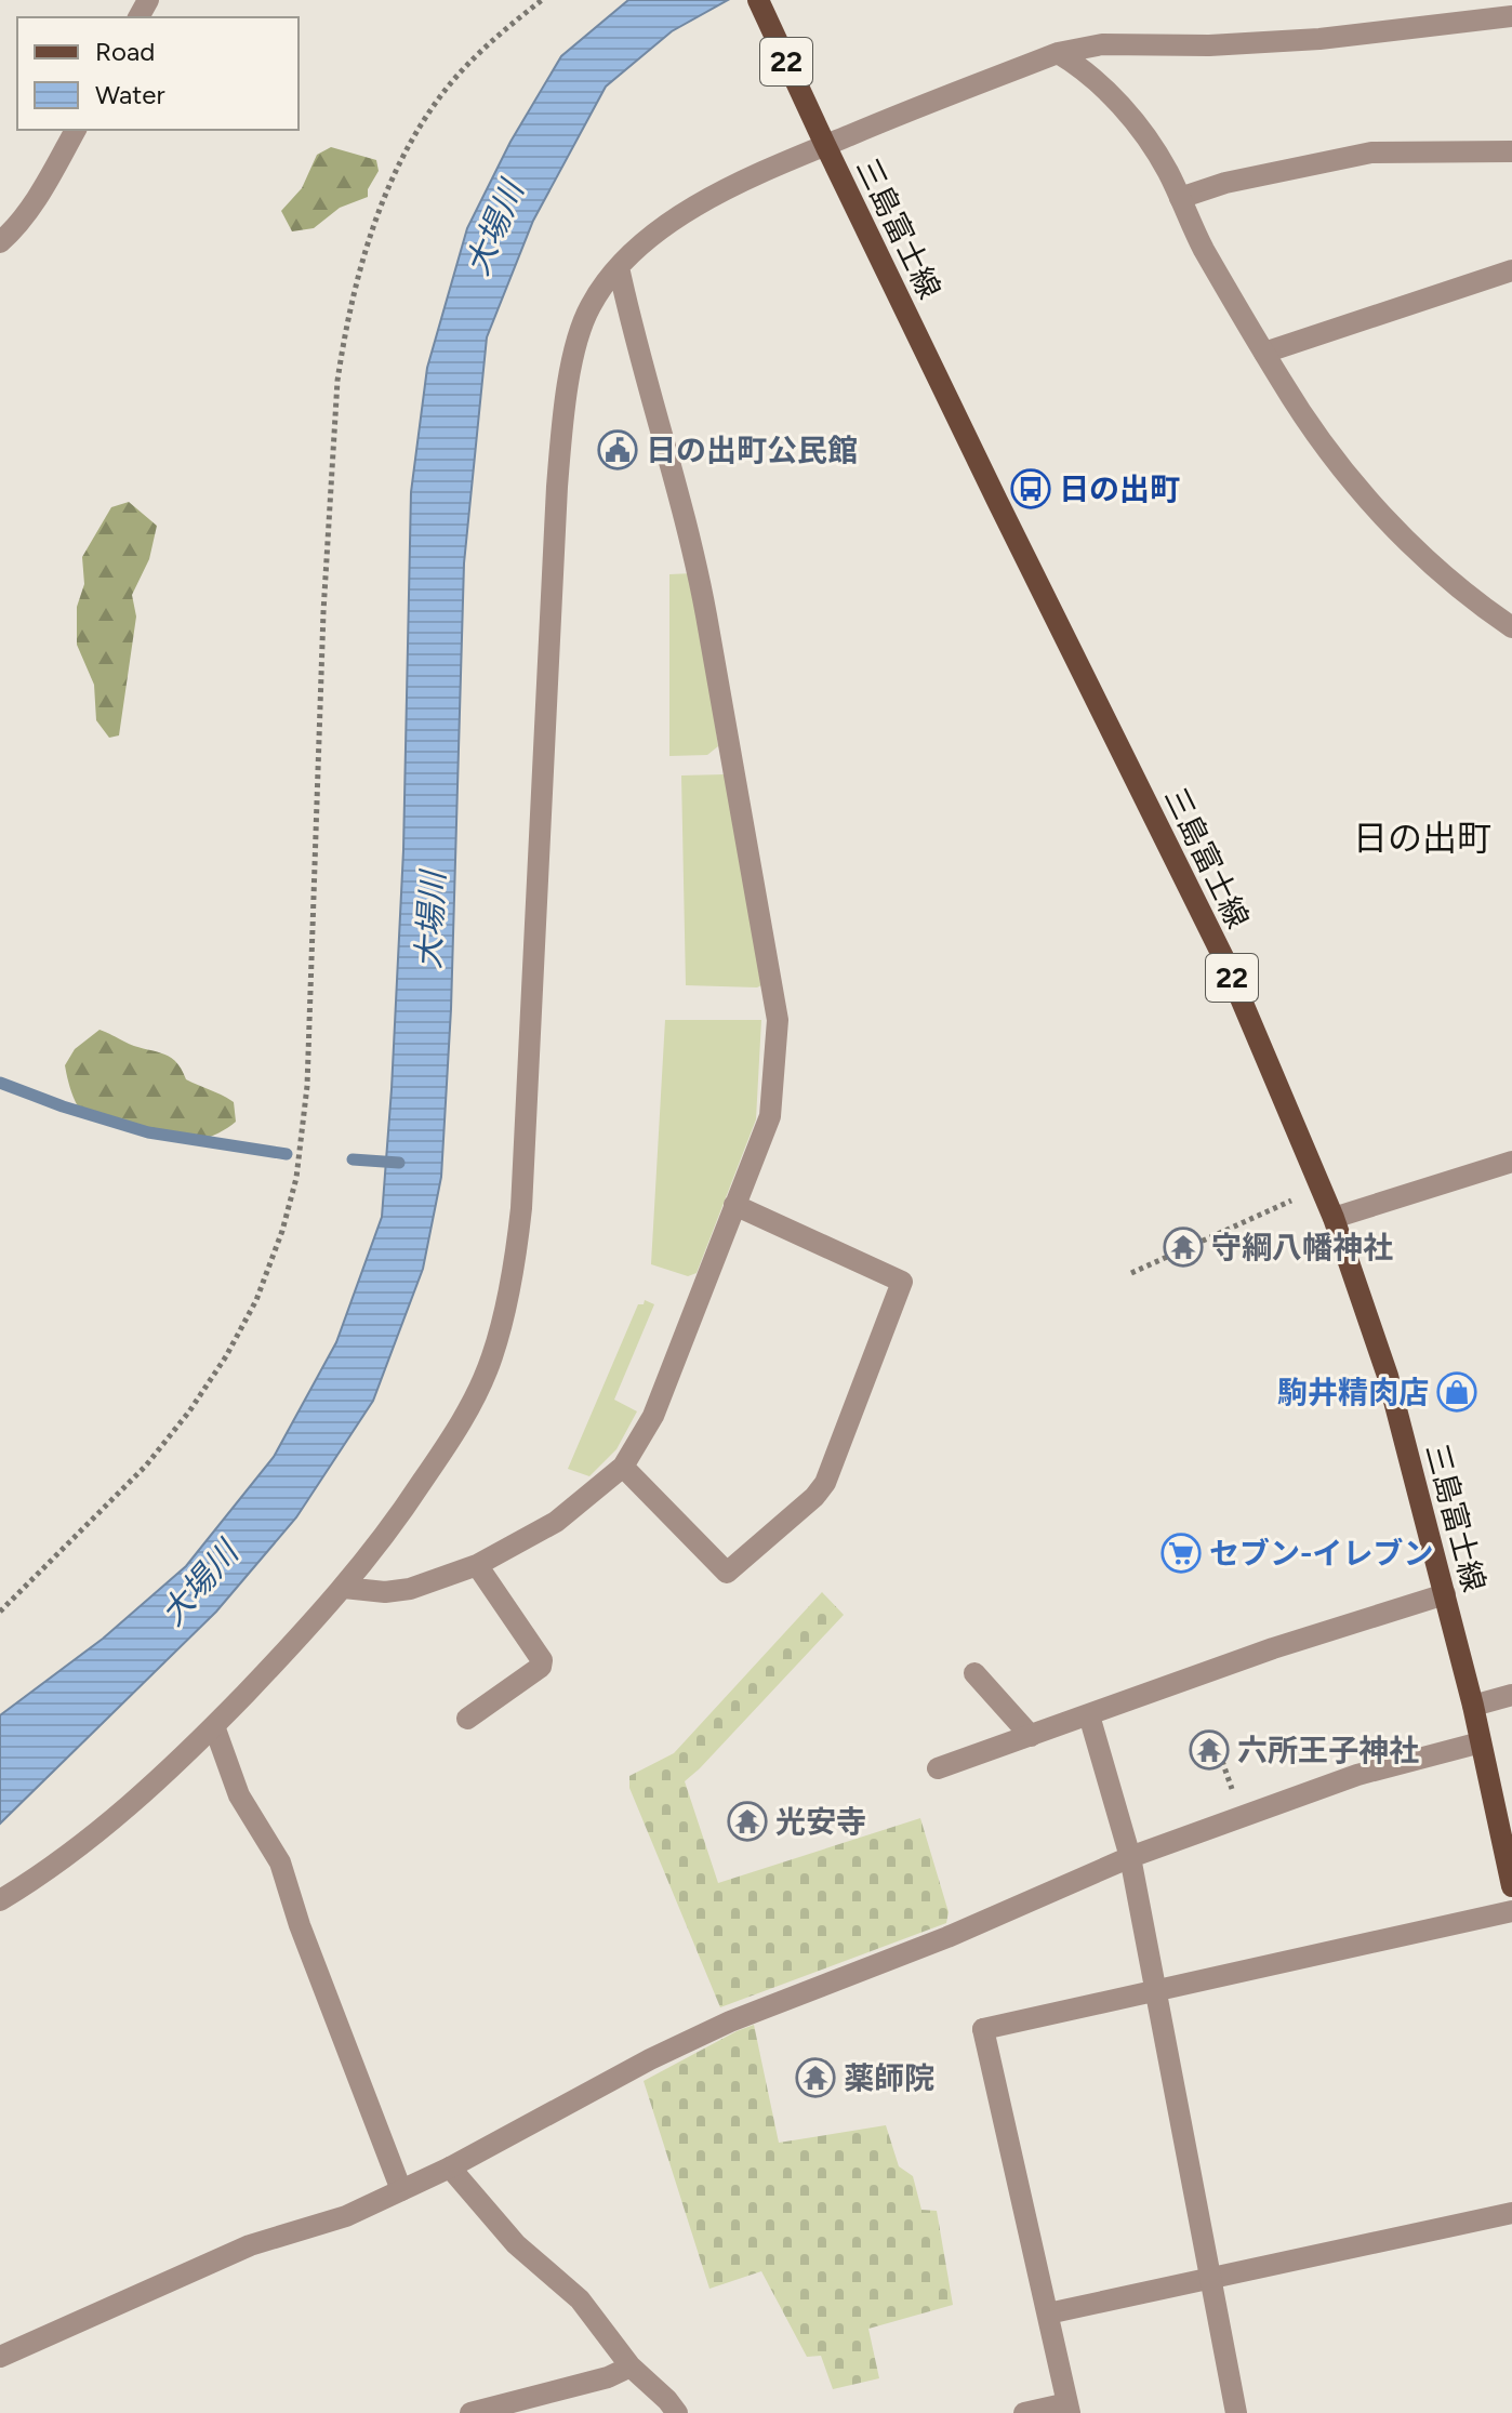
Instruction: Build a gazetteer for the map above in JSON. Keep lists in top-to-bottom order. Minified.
{"streets":{"main road":["22","三島富士線"]},"districts":["日の出町"],"water":["大場川"],"places":{"public building":["日の出町公民館"],"bus stop":["日の出町"],"temple":["守綱八幡神社","六所王子神社","光安寺","薬師院"],"shop":["駒井精肉店"],"supermarket":["セブン-イレブン"]},"legend":["Road","Water"]}
